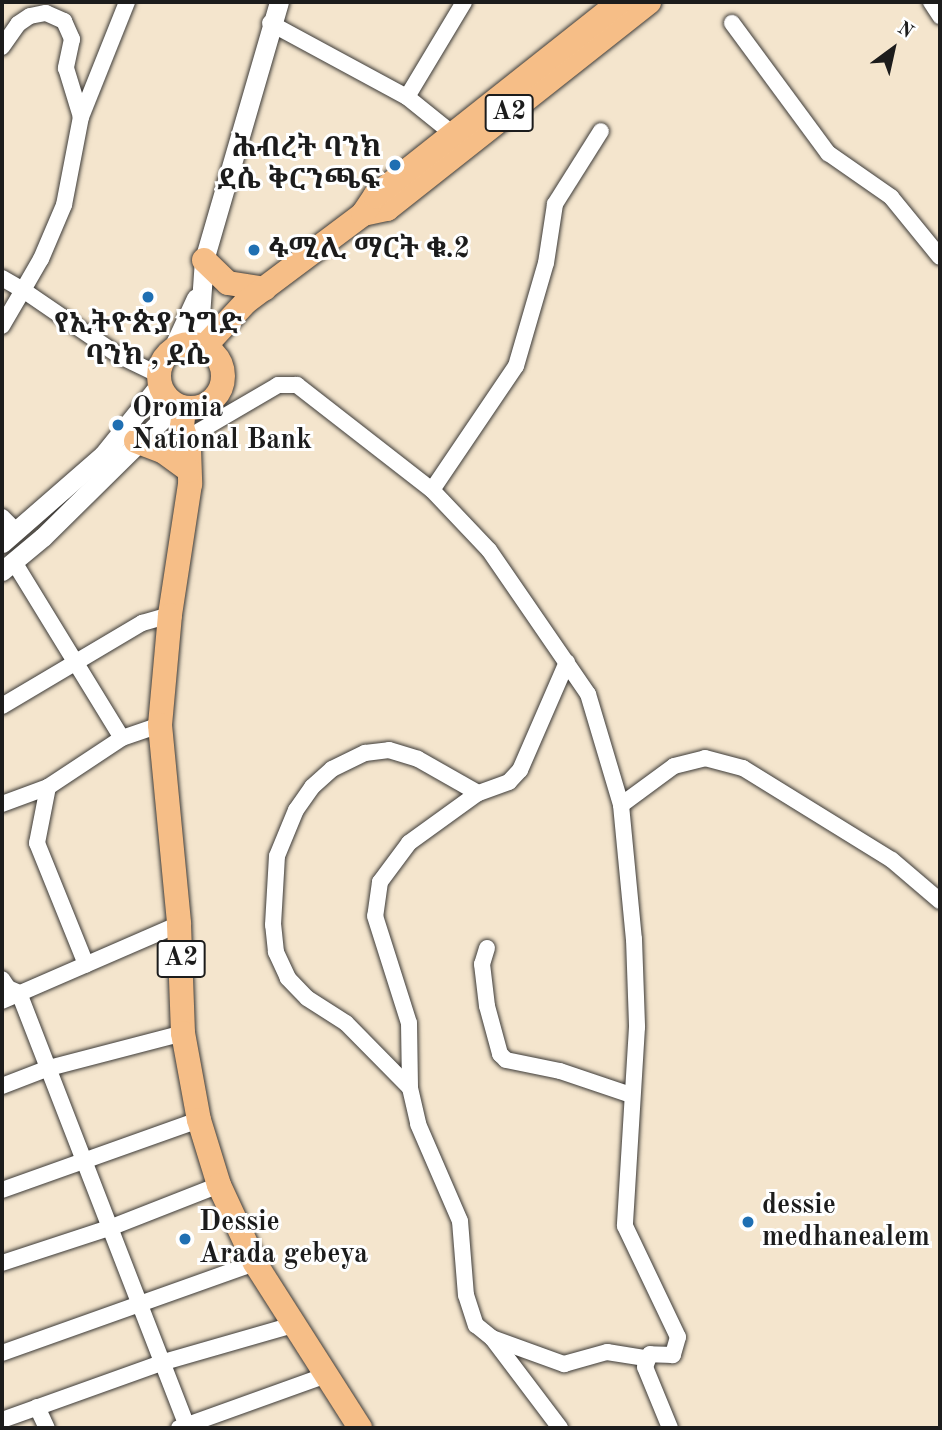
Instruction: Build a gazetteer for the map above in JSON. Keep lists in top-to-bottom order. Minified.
{"streets":{"highway":["A2"]},"places":["ሕብረት ባንክ ደሴ ቅርንጫፍ","ፋሚሊ ማርት ቁ.2","የኢትዮጵያ ንግድ ባንክ , ደሴ","Oromia National Bank","dessie medhanealem","Dessie Arada gebeya"],"north":"top right"}
